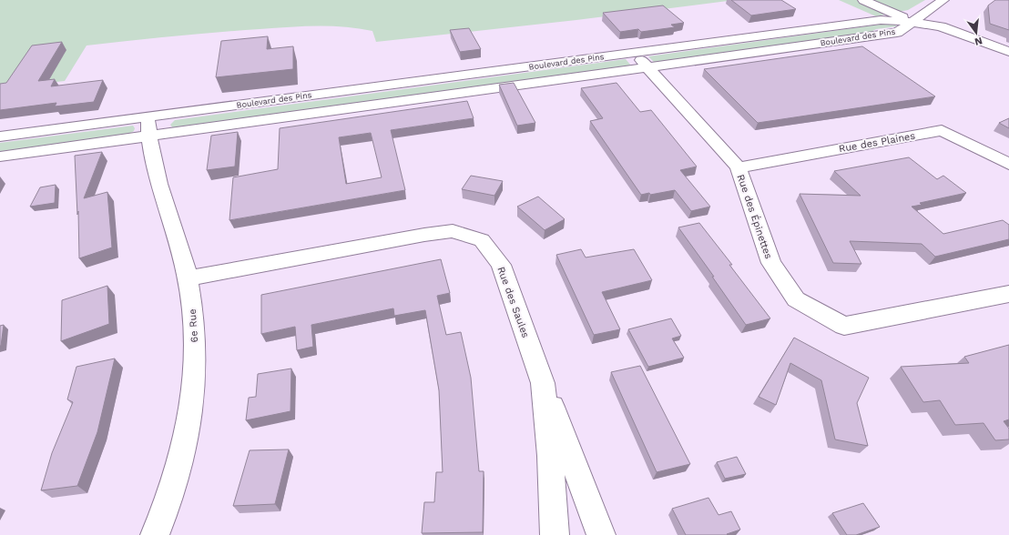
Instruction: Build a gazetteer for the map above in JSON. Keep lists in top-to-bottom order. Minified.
{"streets":{"street":["Boulevard des Pins","Rue des Plaines","Rue des Épinettes","Rue des Saules","6e Rue"]},"crossings":[["Boulevard des Pins","Rue des Épinettes"],["Boulevard des Pins","6e Rue"],["Rue des Plaines","Rue des Épinettes"],["Rue des Saules","6e Rue"]],"north":"bottom"}
